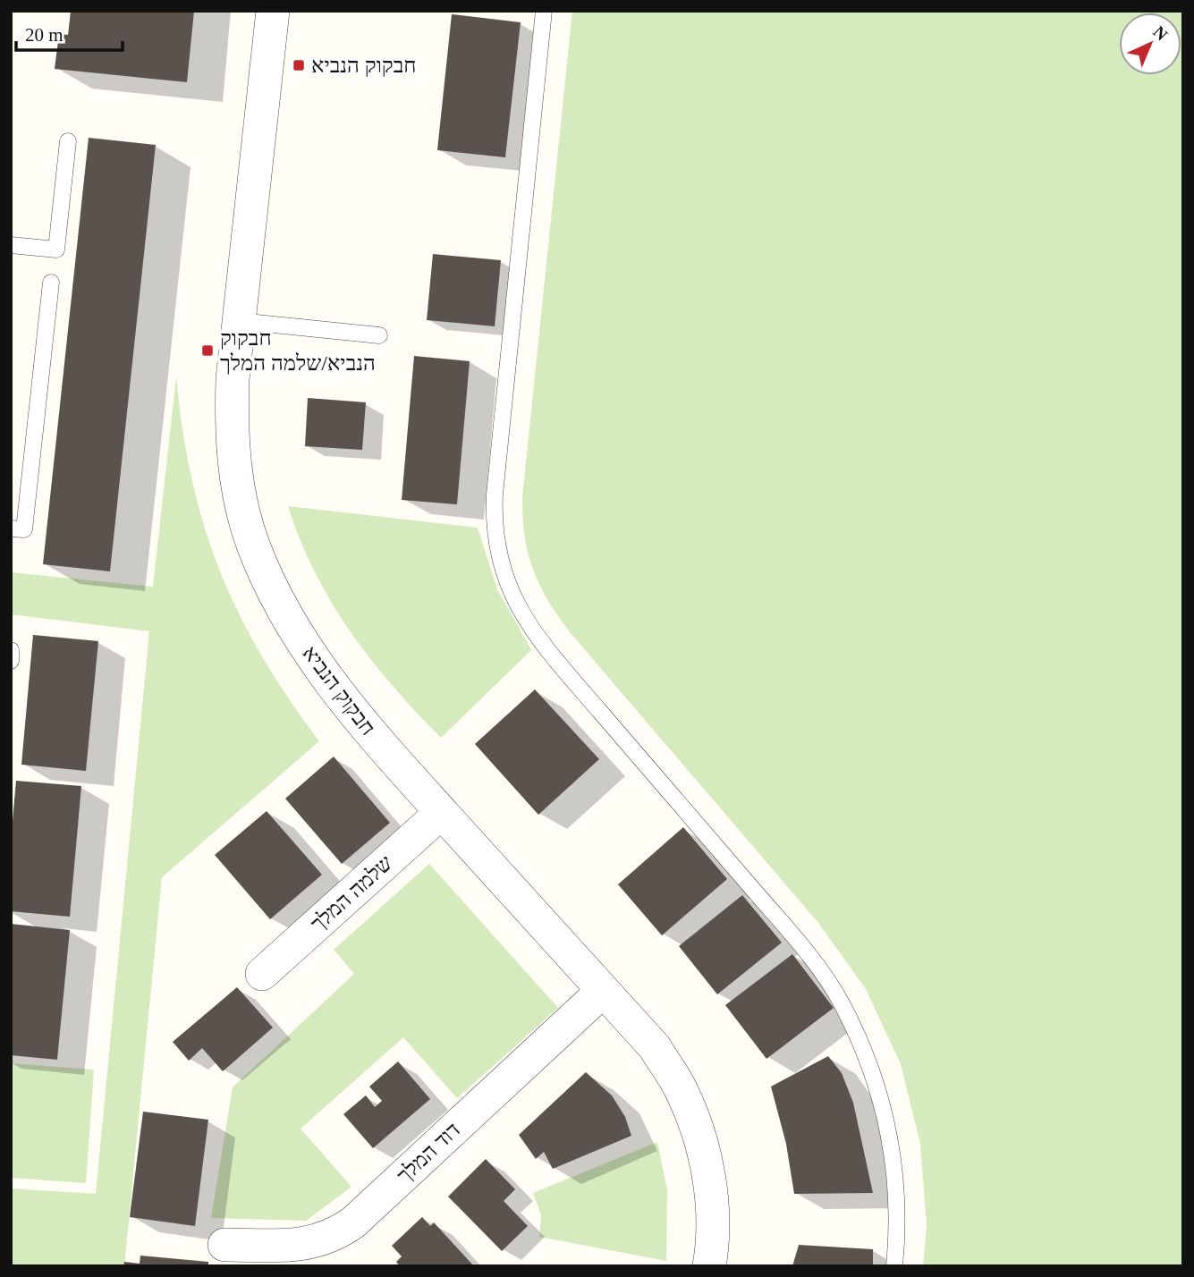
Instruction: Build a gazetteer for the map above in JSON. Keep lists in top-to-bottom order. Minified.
{"streets":{"street":["חבקוק הנביא","שלמה המלך","דוד המלך"]},"crossings":[["חבקוק הנביא","שלמה המלך"],["חבקוק הנביא","דוד המלך"]],"places":{"transit":["חבקוק הנביא","חבקוק הנביא/שלמה המלך"]},"scale_bar":"20 m","north":"top right"}
